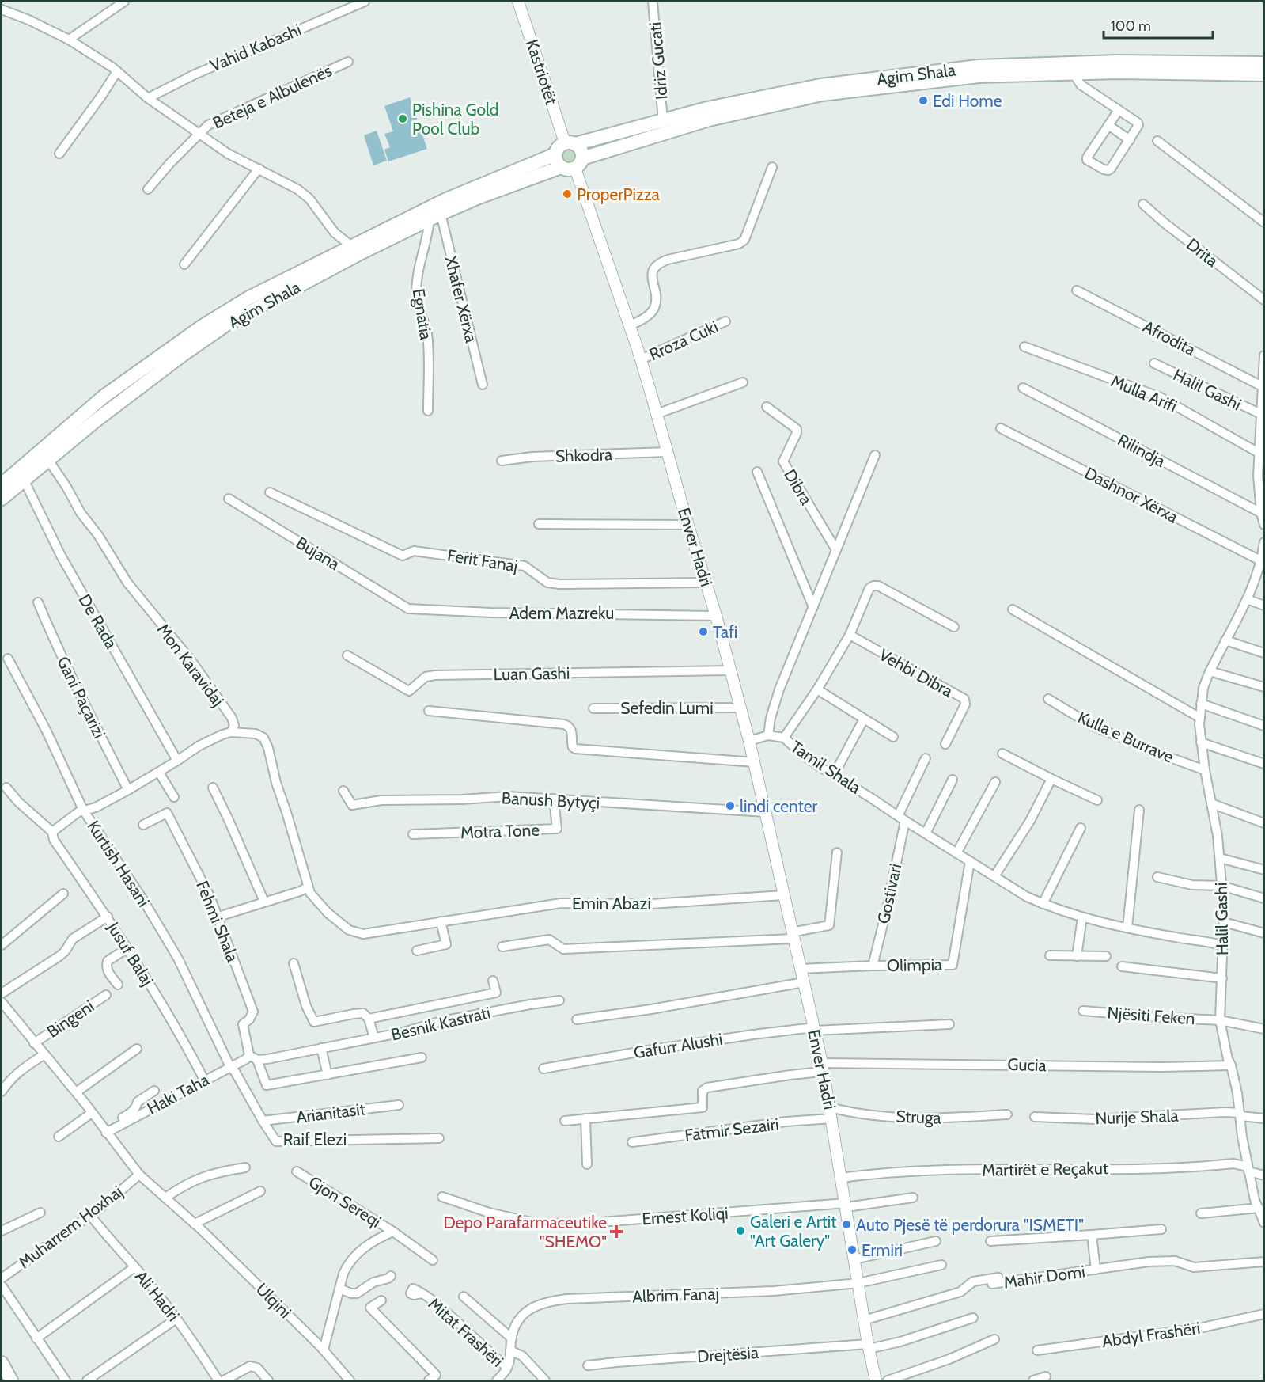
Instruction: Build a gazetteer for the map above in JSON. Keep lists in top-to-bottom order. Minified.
{"streets":{"main road":["Agim Shala"],"street":["Vahid Kabashi","Idriz Gucati","Kastriotët","Beteja e Albulenës","Drita","Xhafer Xërxa","Egnatia","Afrodita","Rroza Cuki","Halil Gashi","Mulla Arifi","Rilindja","Shkodra","Dibra","Dashnor Xërxa","Enver Hadri","Bujana","Ferit Fanaj","Adem Mazreku","De Rada","Mon Karavidaj","Vehbi Dibra","Luan Gashi","Gani Paçarizi","Sefedin Lumi","Kulla e Burrave","Tamil Shala","Banush Bytyçi","Motra Tone","Kurtish Hasani","Gostivari","Emin Abazi","Fehmi Shala","Jusuf Balaj","Olimpia","Njësiti Feken","Bingeni","Besnik Kastrati","Gafurr Alushi","Gucia","Haki Taha","Arianitasit","Struga","Nurije Shala","Fatmir Sezairi","Raif Elezi","Martirët e Reçakut","Gjon Sereqi","Ernest Koliqi","Muharrem Hoxhaj","Mahir Domi","Albrim Fanaj","Ali Hadri","Ulqini","Mitat Frashëri","Abdyl Frashëri","Drejtësia"]},"crossings":[["Idriz Gucati","Agim Shala"],["Kastriotët","Agim Shala"],["Kastriotët","Enver Hadri"],["Agim Shala","Xhafer Xërxa"],["Agim Shala","Egnatia"],["Agim Shala","Enver Hadri"],["Agim Shala","De Rada"],["Agim Shala","Mon Karavidaj"],["Xhafer Xërxa","Egnatia"],["Afrodita","Halil Gashi"],["Rroza Cuki","Enver Hadri"],["Halil Gashi","Mulla Arifi"],["Halil Gashi","Rilindja"],["Halil Gashi","Dashnor Xërxa"],["Halil Gashi","Kulla e Burrave"],["Halil Gashi","Tamil Shala"],["Halil Gashi","Njësiti Feken"],["Halil Gashi","Gucia"],["Halil Gashi","Nurije Shala"],["Halil Gashi","Martirët e Reçakut"],["Shkodra","Enver Hadri"],["Enver Hadri","Ferit Fanaj"],["Enver Hadri","Adem Mazreku"],["Enver Hadri","Luan Gashi"],["Enver Hadri","Sefedin Lumi"],["Enver Hadri","Tamil Shala"],["Enver Hadri","Banush Bytyçi"],["Enver Hadri","Emin Abazi"],["Enver Hadri","Olimpia"],["Enver Hadri","Gafurr Alushi"],["Enver Hadri","Gucia"],["Enver Hadri","Struga"],["Enver Hadri","Fatmir Sezairi"],["Enver Hadri","Martirët e Reçakut"],["Enver Hadri","Ernest Koliqi"],["Enver Hadri","Albrim Fanaj"],["Enver Hadri","Drejtësia"],["Bujana","Adem Mazreku"],["Mon Karavidaj","Emin Abazi"],["Tamil Shala","Gostivari"],["Tamil Shala","Olimpia"],["Banush Bytyçi","Motra Tone"],["Kurtish Hasani","Haki Taha"],["Kurtish Hasani","Raif Elezi"],["Gostivari","Olimpia"],["Fehmi Shala","Haki Taha"],["Jusuf Balaj","Haki Taha"],["Bingeni","Ulqini"],["Haki Taha","Raif Elezi"],["Haki Taha","Ulqini"],["Arianitasit","Raif Elezi"],["Gjon Sereqi","Ulqini"],["Muharrem Hoxhaj","Ali Hadri"],["Muharrem Hoxhaj","Ulqini"],["Albrim Fanaj","Mitat Frashëri"]],"places":{"other":["Edi Home","Pishina Gold Pool Club","ProperPizza","Tafi","lindi center","Auto Pjesë të perdorura \"ISMETI\"","Galeri e Artit \"Art Galery\"","Ermiri"],"health":["Depo Parafarmaceutike \"SHEMO\""]},"scale_bar":"100 m"}
